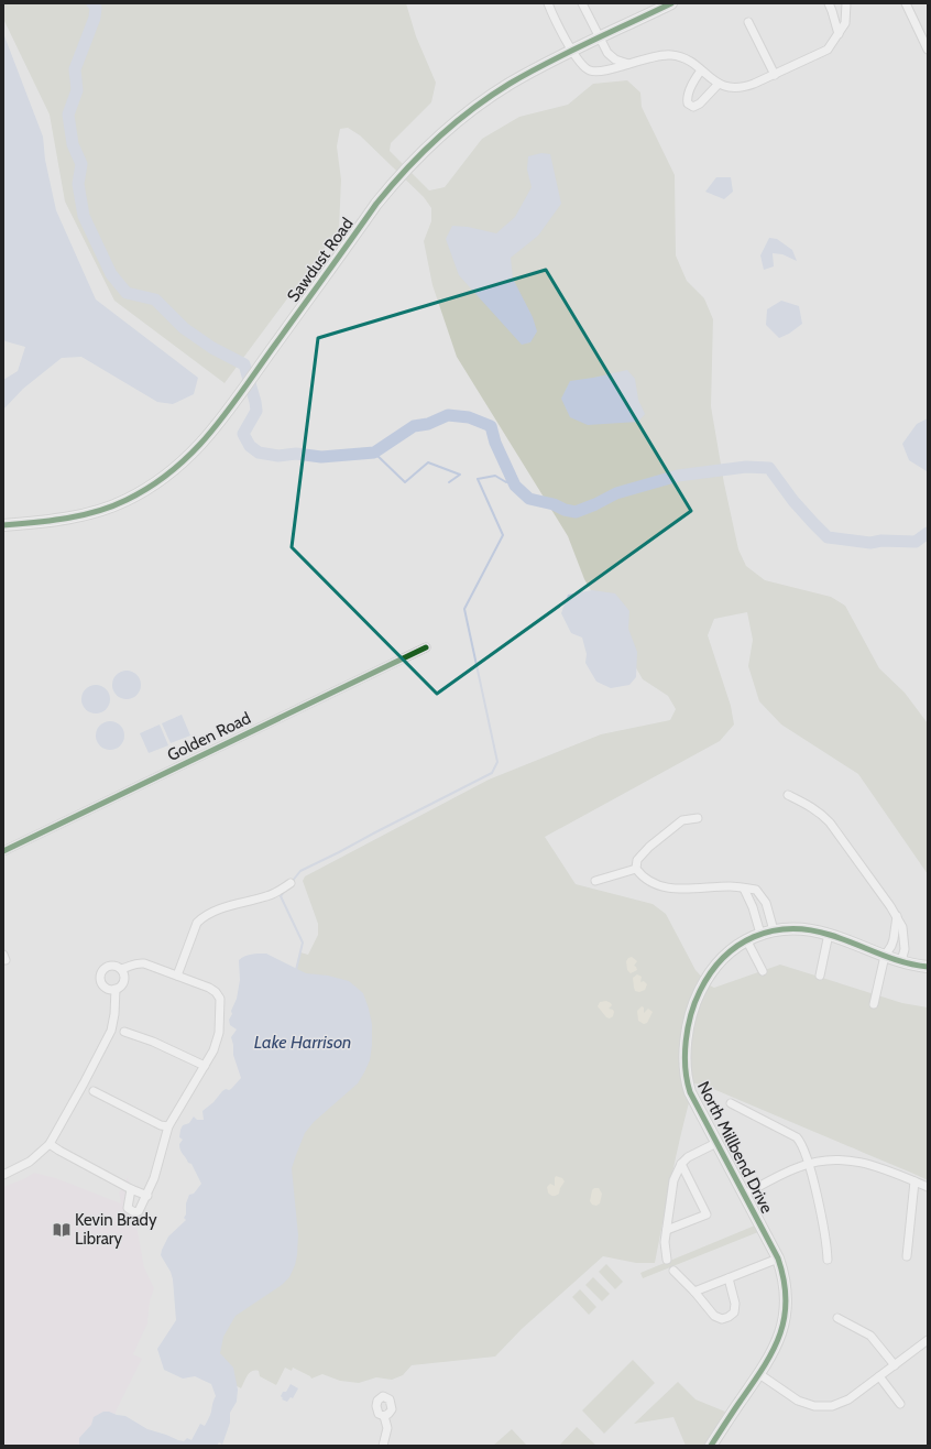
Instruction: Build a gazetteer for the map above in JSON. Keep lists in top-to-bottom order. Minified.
{"streets":{"street":["Sawdust Road","Golden Road","North Millbend Drive"]},"water":["Lake Harrison"],"places":{"library":["Kevin Brady Library"]}}
